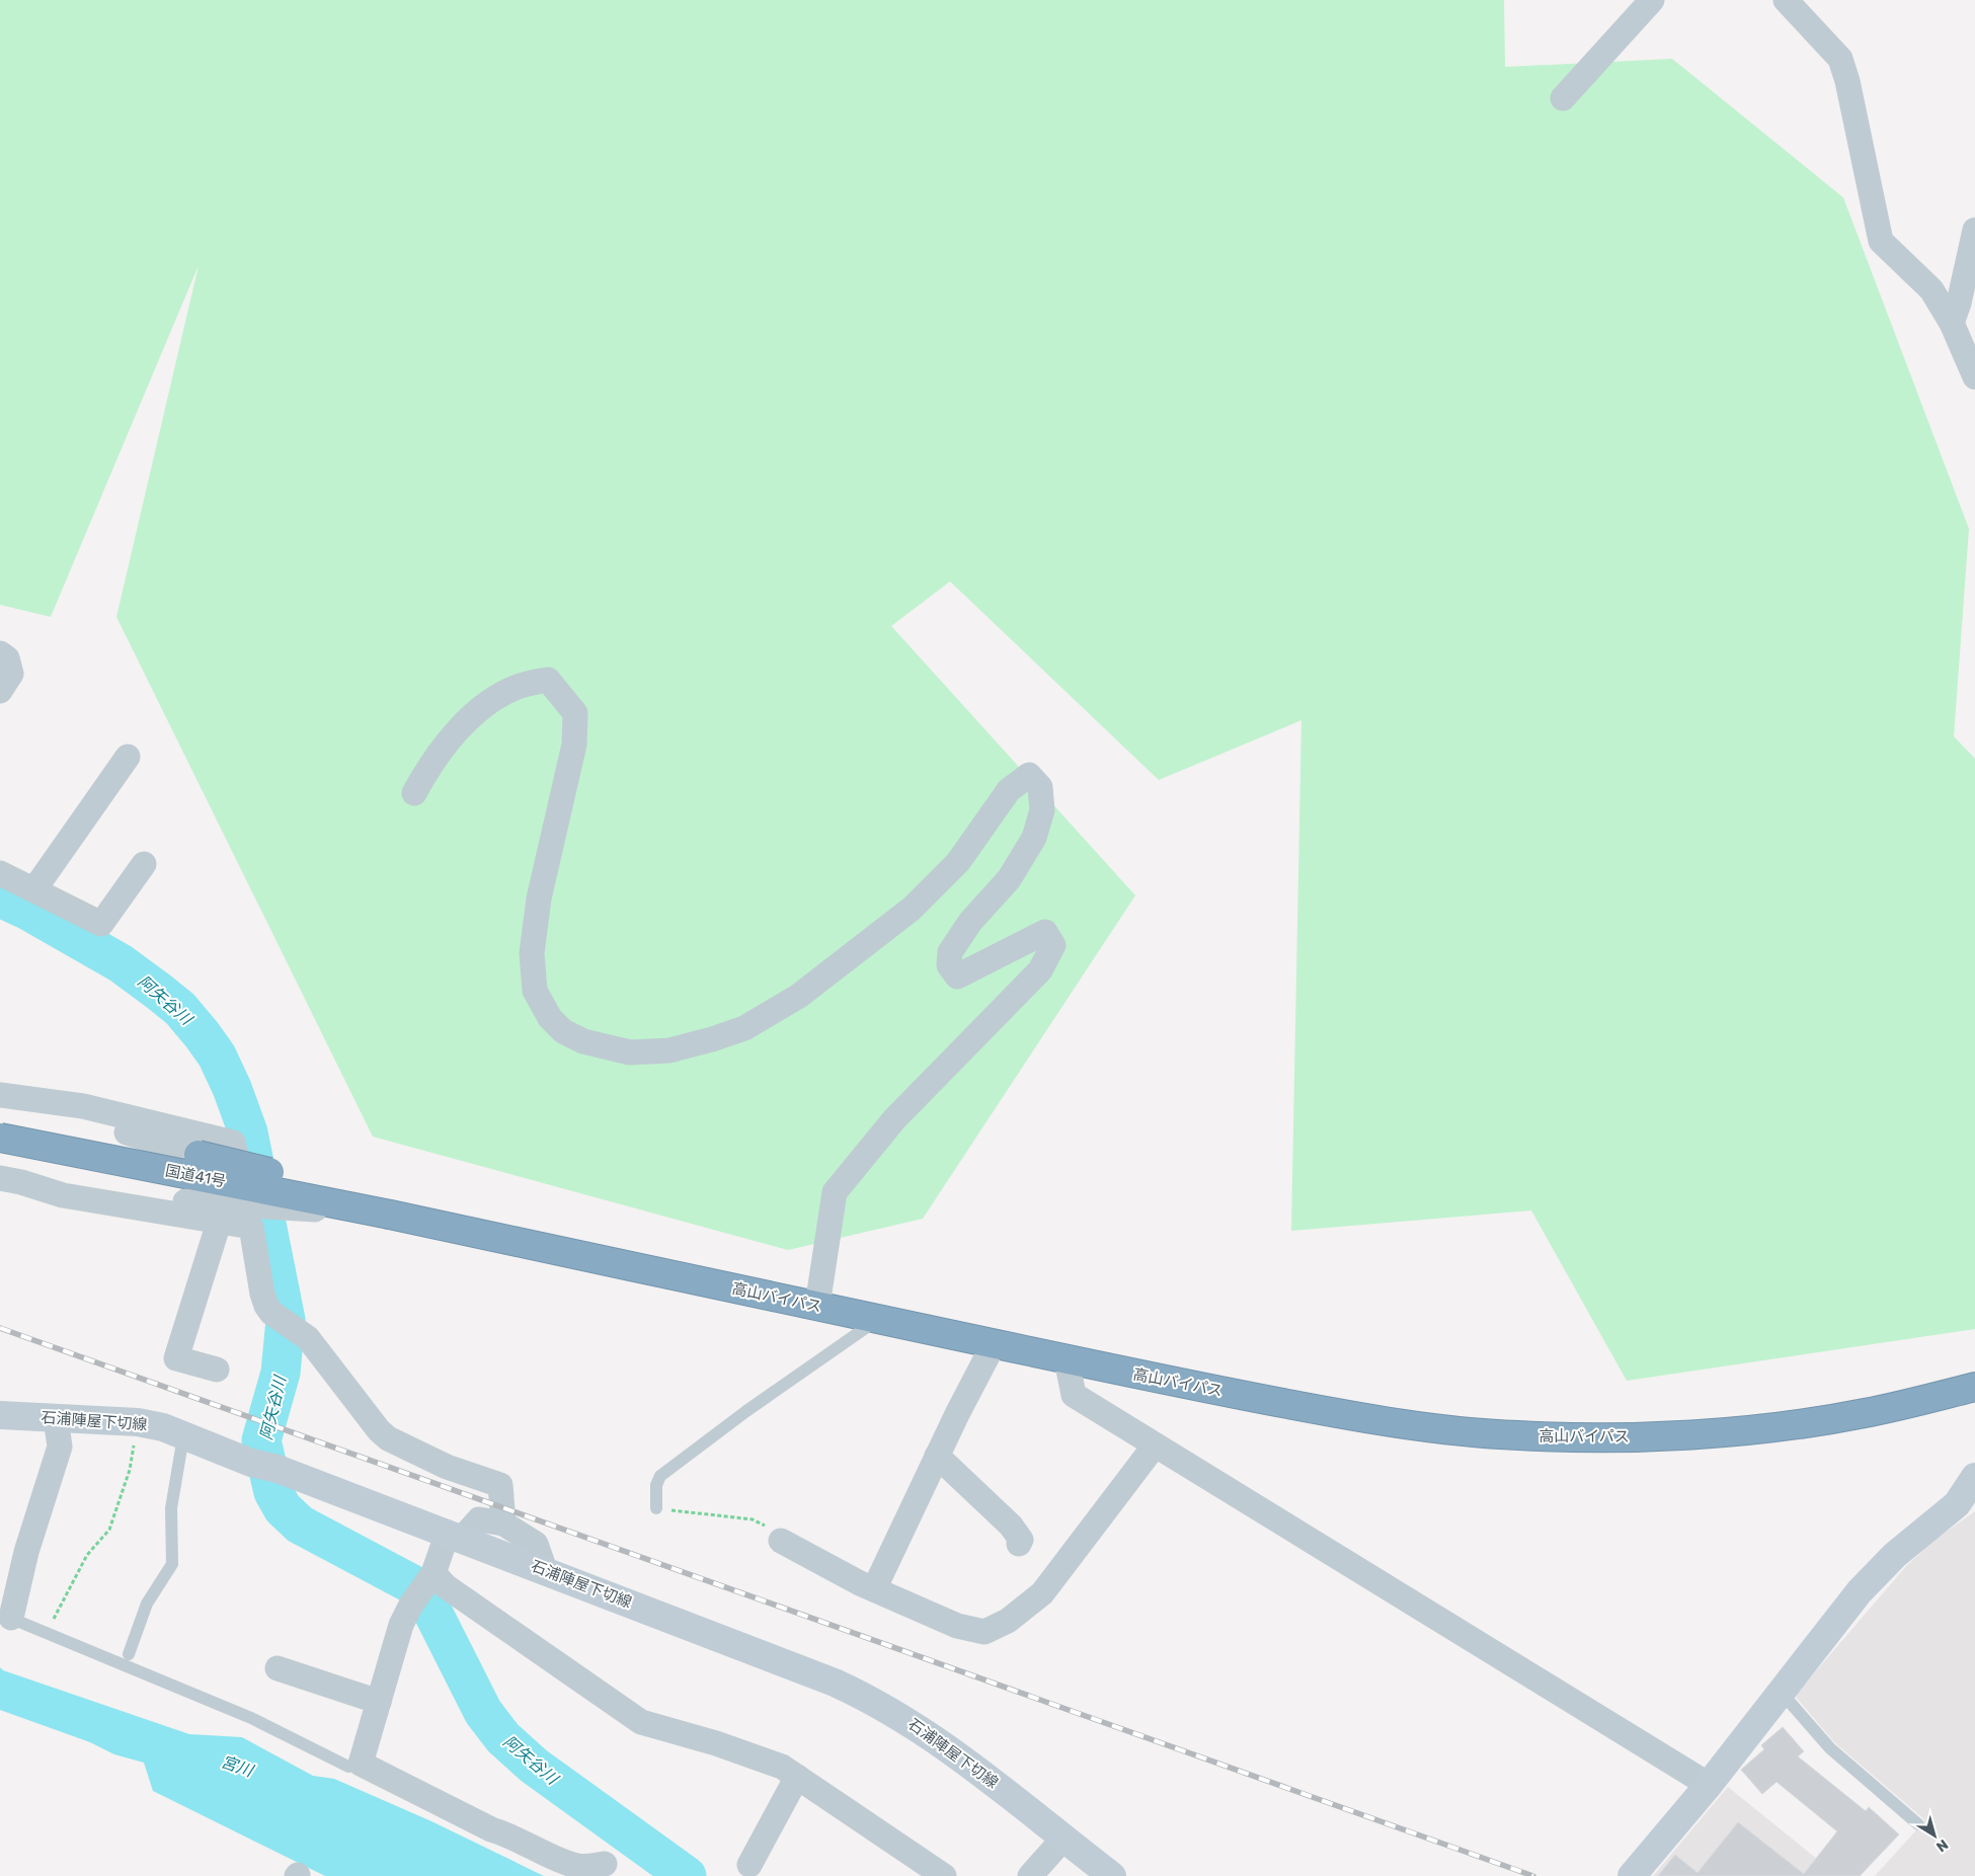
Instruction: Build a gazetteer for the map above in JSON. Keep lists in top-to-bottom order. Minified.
{"streets":{"highway":["国道41号","高山バイパス"],"main road":["石浦陣屋下切線"]},"crossings":[["国道41号","高山バイパス"]],"water":["阿矢谷川","宮川"],"north":"bottom right"}
